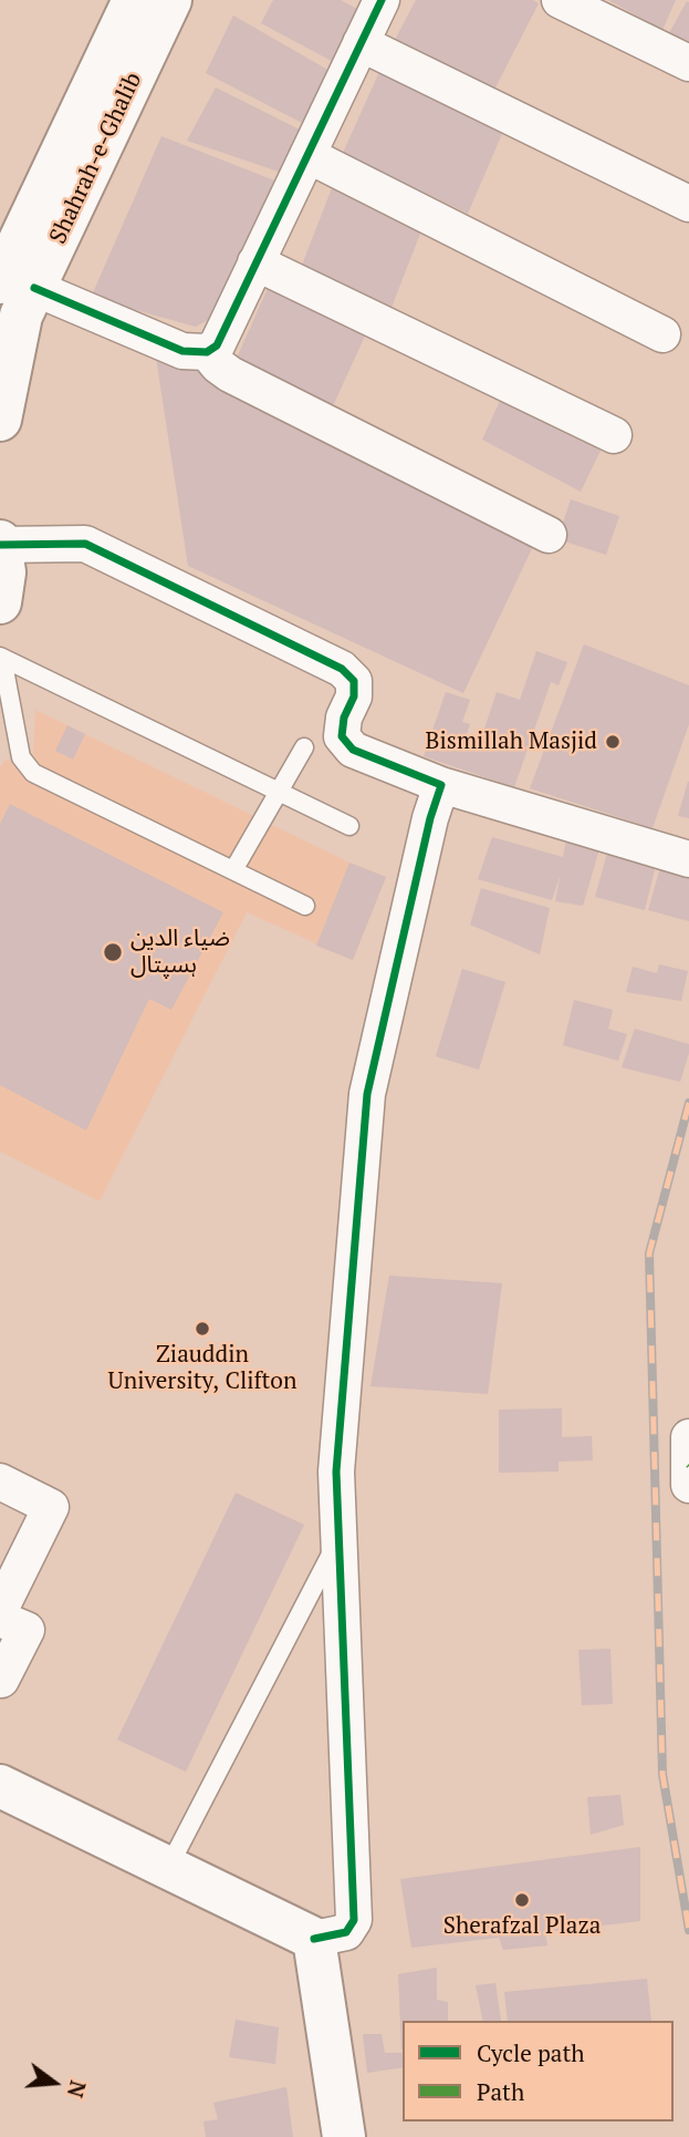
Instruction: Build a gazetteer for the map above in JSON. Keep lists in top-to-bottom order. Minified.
{"streets":{"main road":["Shahrah-e-Ghalib"]},"places":["Bismillah Masjid","ضیاء الدین ہسپتال","Ziauddin University, Clifton","Sherafzal Plaza"],"legend":["Cycle path","Path"],"north":"right"}
